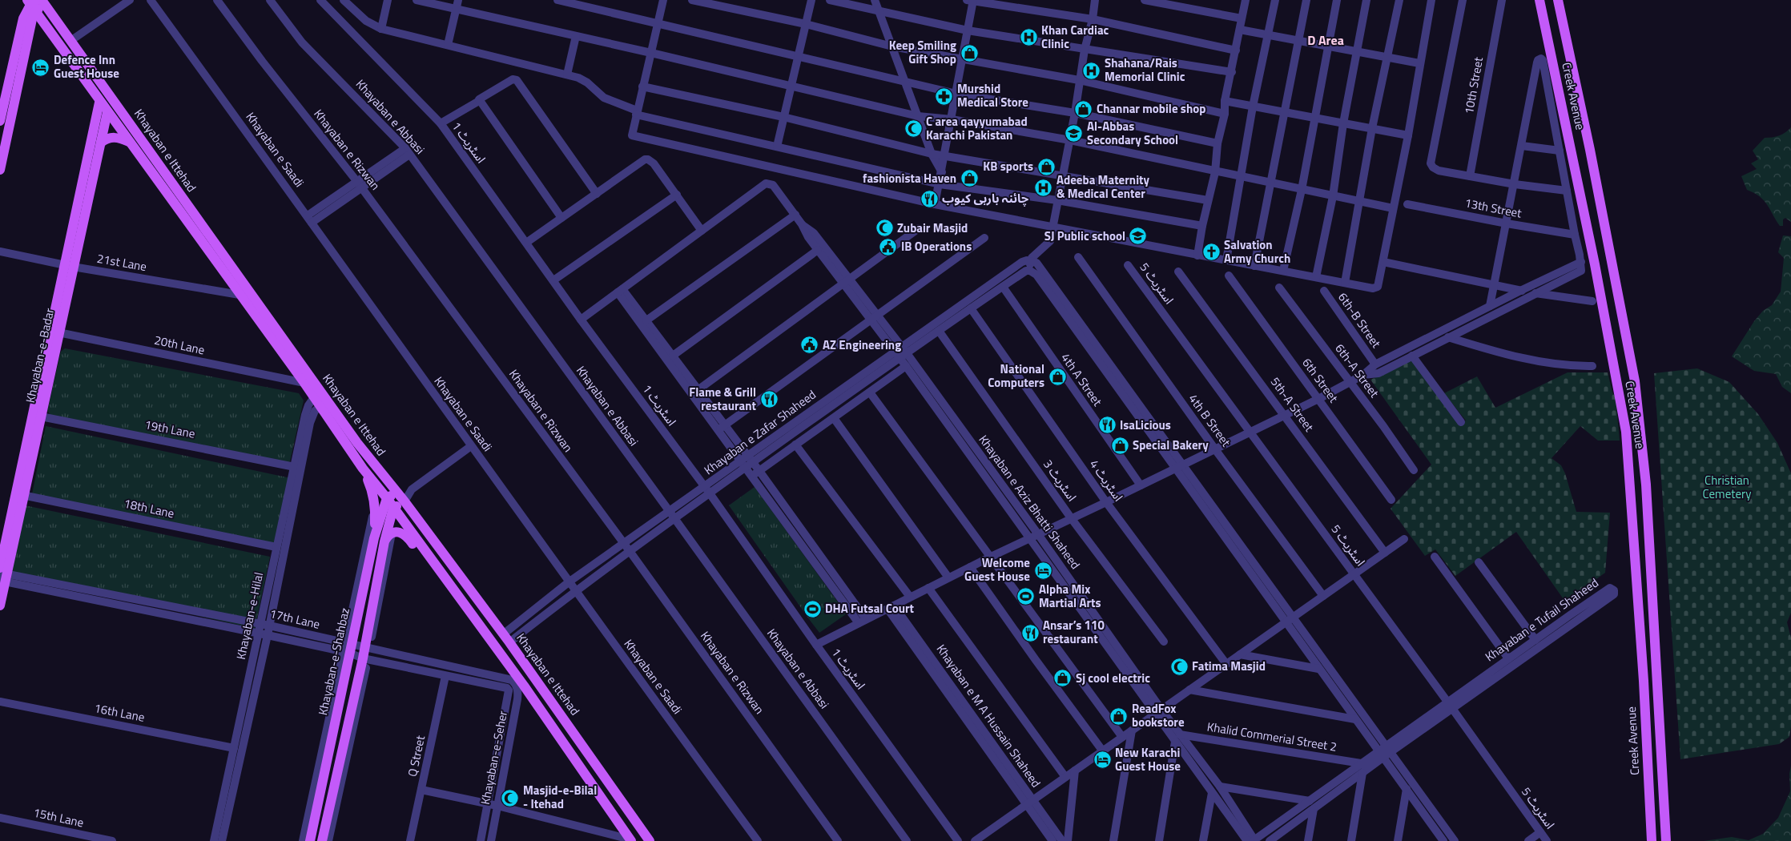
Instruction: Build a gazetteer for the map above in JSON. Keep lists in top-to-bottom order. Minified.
{"streets":{"main road":["Creek Avenue","Khayaban e Ittehad","Khayaban-e-Badar","Khayaban-e-Shahbaz"],"street":["10th Street","Khayaban e Abbasi","اسٹریٹ 1","Khayaban e Saadi","Khayaban e Rizwan","13th Street","21st Lane","اسٹریٹ 5","6th-B Street","20th Lane","6th-A Street","4th A Street","6th Street","5th-A Street","4th B Street","19th Lane","Khayaban e Zafar Shaheed","اسٹریٹ 3","اسٹریٹ 4","Khayaban e Aziz Bhatti Shaheed","18th Lane","Khayaban-e-Hilal","17th Lane","Khayaban e Tufail Shaheed","16th Lane","Khayaban e M A Hussain Shaheed","Khalid Commerial Street 2","Q Street","Khayaban-e-Seher","15th Lane"]},"crossings":[["Khayaban e Abbasi","Khayaban e Zafar Shaheed"],["اسٹریٹ 1","Khayaban e Zafar Shaheed"],["Khayaban e Saadi","Khayaban e Zafar Shaheed"],["Khayaban e Rizwan","Khayaban e Zafar Shaheed"],["Khayaban e Ittehad","21st Lane"],["Khayaban e Ittehad","20th Lane"],["Khayaban e Ittehad","Khayaban-e-Badar"],["Khayaban e Ittehad","Khayaban e Zafar Shaheed"],["Khayaban e Ittehad","Khayaban-e-Hilal"],["Khayaban e Ittehad","17th Lane"],["Khayaban e Ittehad","Khayaban-e-Shahbaz"],["Khayaban e Ittehad","Khayaban-e-Seher"],["21st Lane","Khayaban-e-Badar"],["اسٹریٹ 5","Khayaban e Tufail Shaheed"],["20th Lane","Khayaban-e-Badar"],["Khayaban-e-Badar","19th Lane"],["Khayaban-e-Badar","18th Lane"],["Khayaban-e-Badar","17th Lane"],["19th Lane","Khayaban-e-Hilal"],["Khayaban e Zafar Shaheed","Khayaban e Aziz Bhatti Shaheed"],["Khayaban e Aziz Bhatti Shaheed","Khayaban e Tufail Shaheed"],["Khayaban e Aziz Bhatti Shaheed","Khalid Commerial Street 2"],["18th Lane","Khayaban-e-Hilal"],["Khayaban-e-Hilal","17th Lane"],["Khayaban-e-Hilal","16th Lane"],["17th Lane","Khayaban-e-Shahbaz"],["17th Lane","Q Street"],["17th Lane","Khayaban-e-Seher"],["Khayaban e Tufail Shaheed","Khalid Commerial Street 2"]],"districts":["D Area"],"parks":["Christian Cemetery"],"places":{"hospital":["Khan Cardiac Clinic","Shahana/Rais Memorial Clinic","Adeeba Maternity & Medical Center"],"shop":["Keep Smiling Gift Shop","Channar mobile shop","KB sports","fashionista Haven","National Computers","Special Bakery","Sj cool electric","ReadFox bookstore"],"hotel":["Defence Inn Guest House","Welcome Guest House","New Karachi Guest House"],"pharmacy":["Murshid Medical Store"],"mosque":["C area qayyumabad Karachi Pakistan","Zubair Masjid","Fatima Masjid","Masjid-e-Bilal - Itehad"],"school or university":["Al-Abbas Secondary School","SJ Public school"],"restaurant":["چائنہ باربی کیوب","Flame & Grill restaurant","IsaLicious","Ansar’s 110 restaurant"],"public building":["IB Operations","AZ Engineering"],"church":["Salvation Army Church"],"sports":["Alpha Mix Martial Arts","DHA Futsal Court"]}}
